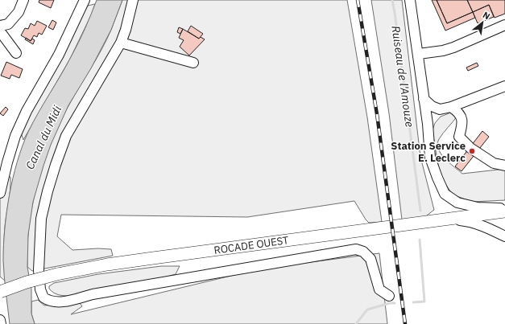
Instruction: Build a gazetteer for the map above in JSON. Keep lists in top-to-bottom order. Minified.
{"streets":{"main road":["ROCADE OUEST"]},"water":["Ruiseau de l'Amouze","Canal du Midi"],"places":["Station Service E. Leclerc"],"north":"top right"}
